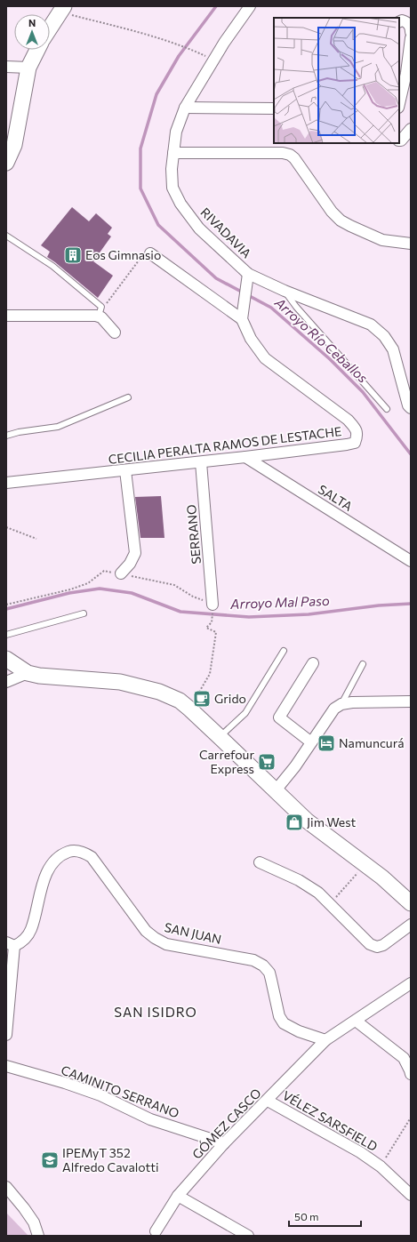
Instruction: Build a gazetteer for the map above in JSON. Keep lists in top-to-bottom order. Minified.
{"streets":{"street":["RIVADAVIA","CECILIA PERALTA RAMOS DE LESTACHE","SALTA","SERRANO","SAN JUAN","CAMINITO SERRANO","VÉLEZ SARSFIELD","GÓMEZ CASCO"]},"crossings":[["RIVADAVIA","CECILIA PERALTA RAMOS DE LESTACHE"],["CECILIA PERALTA RAMOS DE LESTACHE","SALTA"],["CECILIA PERALTA RAMOS DE LESTACHE","SERRANO"],["SAN JUAN","GÓMEZ CASCO"],["CAMINITO SERRANO","GÓMEZ CASCO"],["VÉLEZ SARSFIELD","GÓMEZ CASCO"]],"districts":["SAN ISIDRO"],"water":["Arroyo Río Ceballos","Arroyo Mal Paso"],"places":{"building":["Eos Gimnasio"],"cafe":["Grido"],"hotel":["Namuncurá"],"supermarket":["Carrefour Express"],"shop":["Jim West"],"school or university":["IPEMyT 352 Alfredo Cavalotti"]},"scale_bar":"50 m","north":"top"}
